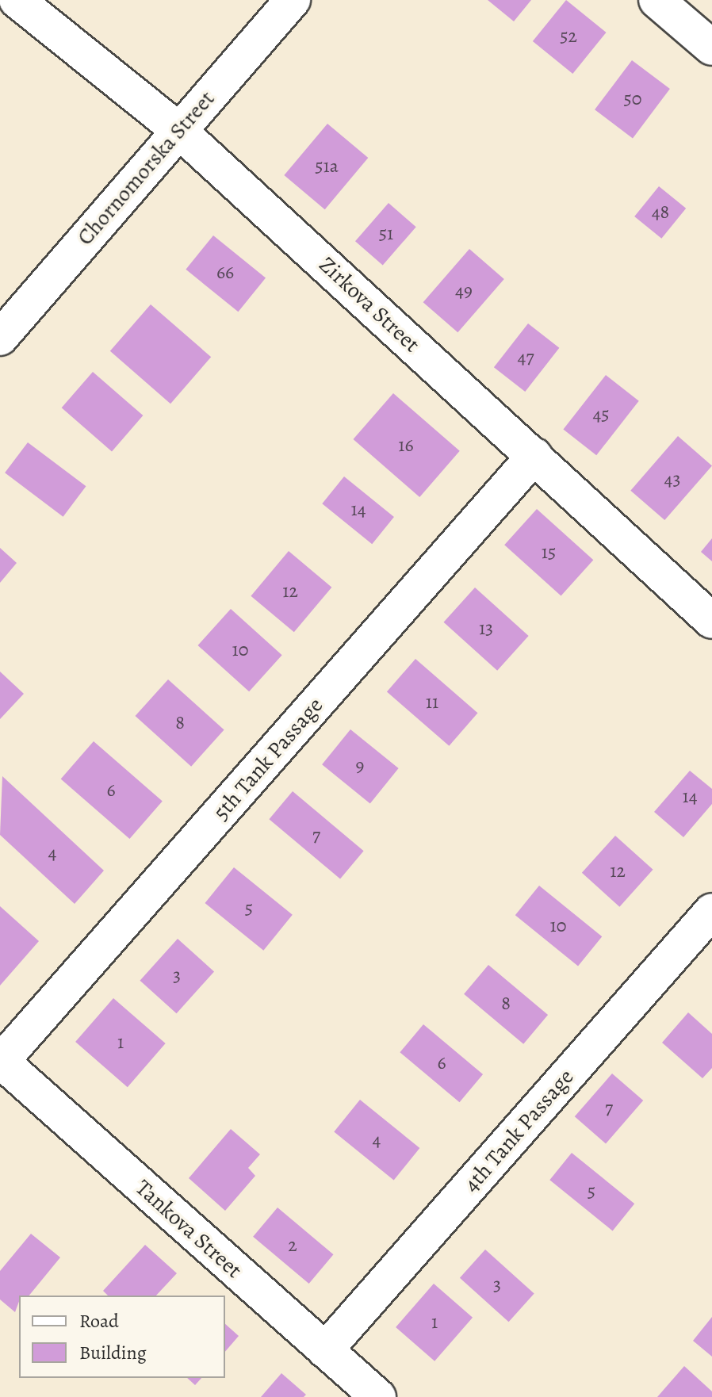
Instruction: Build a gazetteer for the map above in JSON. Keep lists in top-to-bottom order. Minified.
{"streets":{"street":["Chornomorska Street","Zirkova Street","5th Tank Passage","4th Tank Passage","Tankova Street"]},"crossings":[["Chornomorska Street","Zirkova Street"],["Zirkova Street","5th Tank Passage"],["5th Tank Passage","Tankova Street"],["4th Tank Passage","Tankova Street"]],"house_numbers":["52","50","51а","48","51","66","49","47","45","16","43","14","15","12","13","10","11","8","9","6","14","7","4","12","5","10","3","8","1","6","7","4","5","2","3","1"],"legend":["Road","Building"]}
